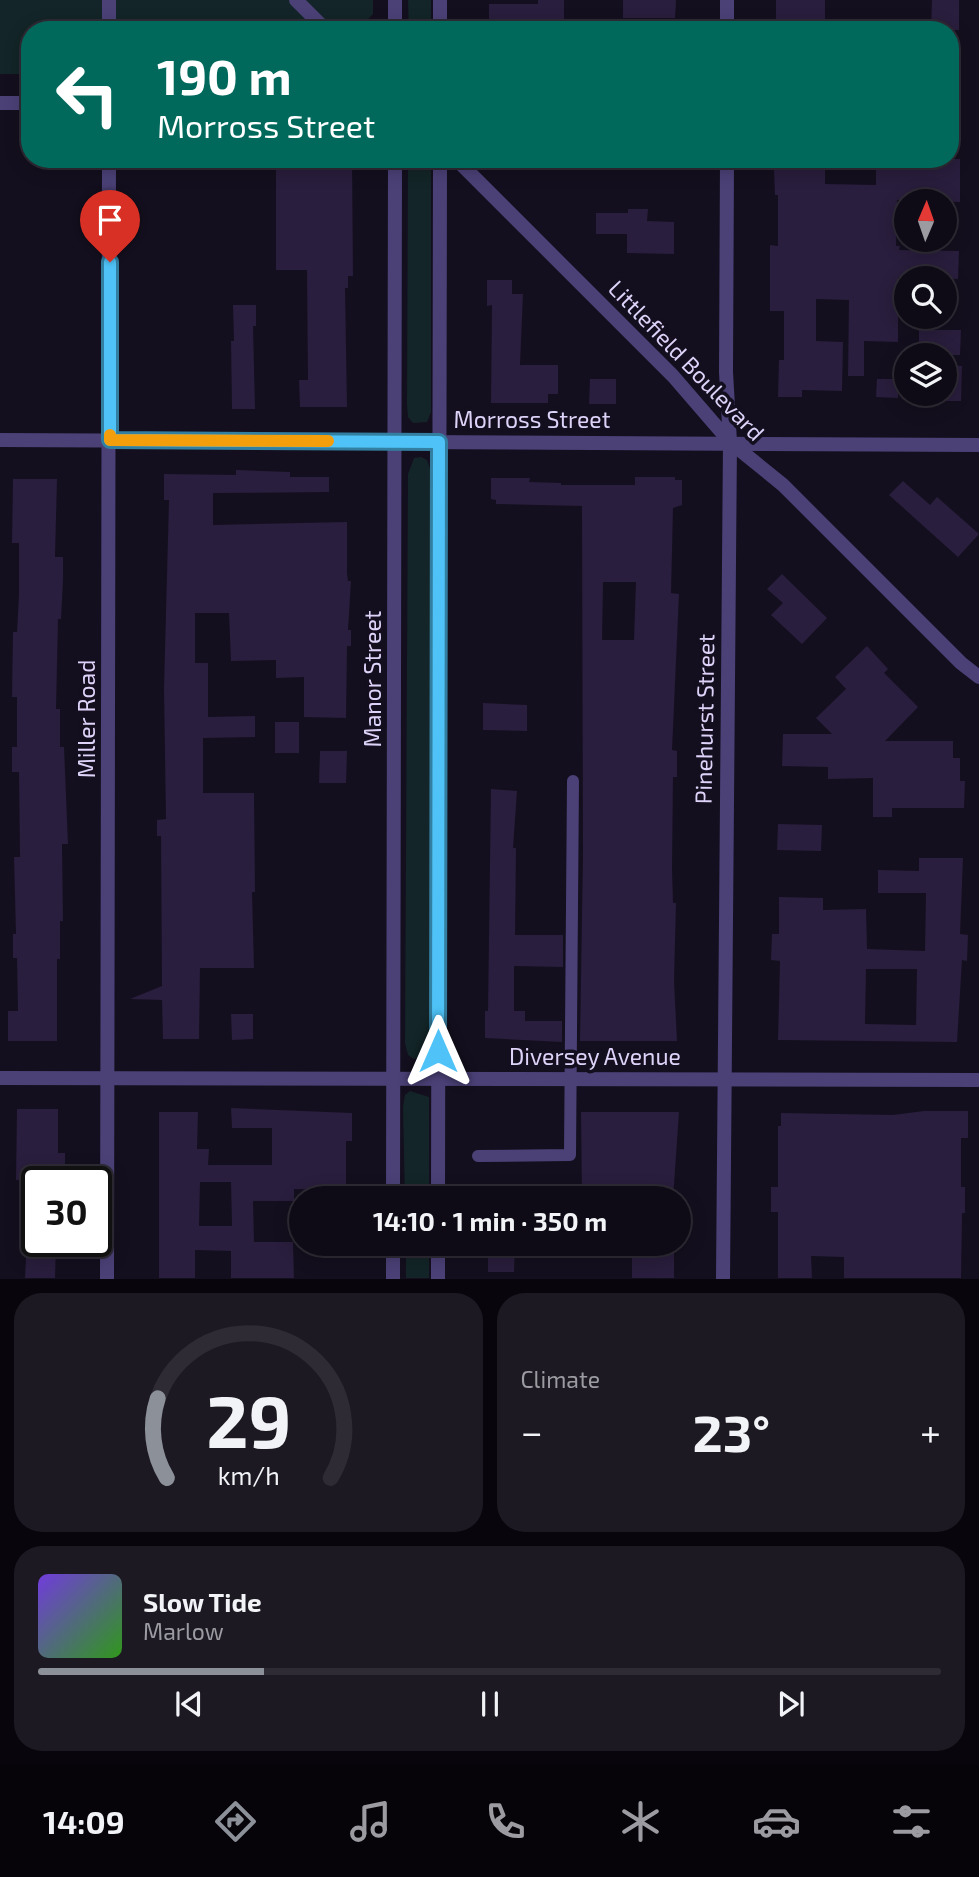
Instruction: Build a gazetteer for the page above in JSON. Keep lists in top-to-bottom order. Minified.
{"streets":{"street":["Littlefield Boulevard","Morross Street","Manor Street","Miller Road","Pinehurst Street","Diversey Avenue"]},"crossings":[["Littlefield Boulevard","Morross Street"],["Littlefield Boulevard","Pinehurst Street"],["Morross Street","Manor Street"],["Morross Street","Miller Road"],["Morross Street","Pinehurst Street"],["Manor Street","Diversey Avenue"],["Miller Road","Diversey Avenue"],["Pinehurst Street","Diversey Avenue"]],"north":"top","page":{"turn":["190 m","Morross Street"],"limit":"30","trip":"14:10 · 1 min · 350 m","tile":"Climate","heat":["−","23°","+"],"song":["Slow Tide","Marlow"],"tabs":"14:09","gauge":["29","km/h"]}}
